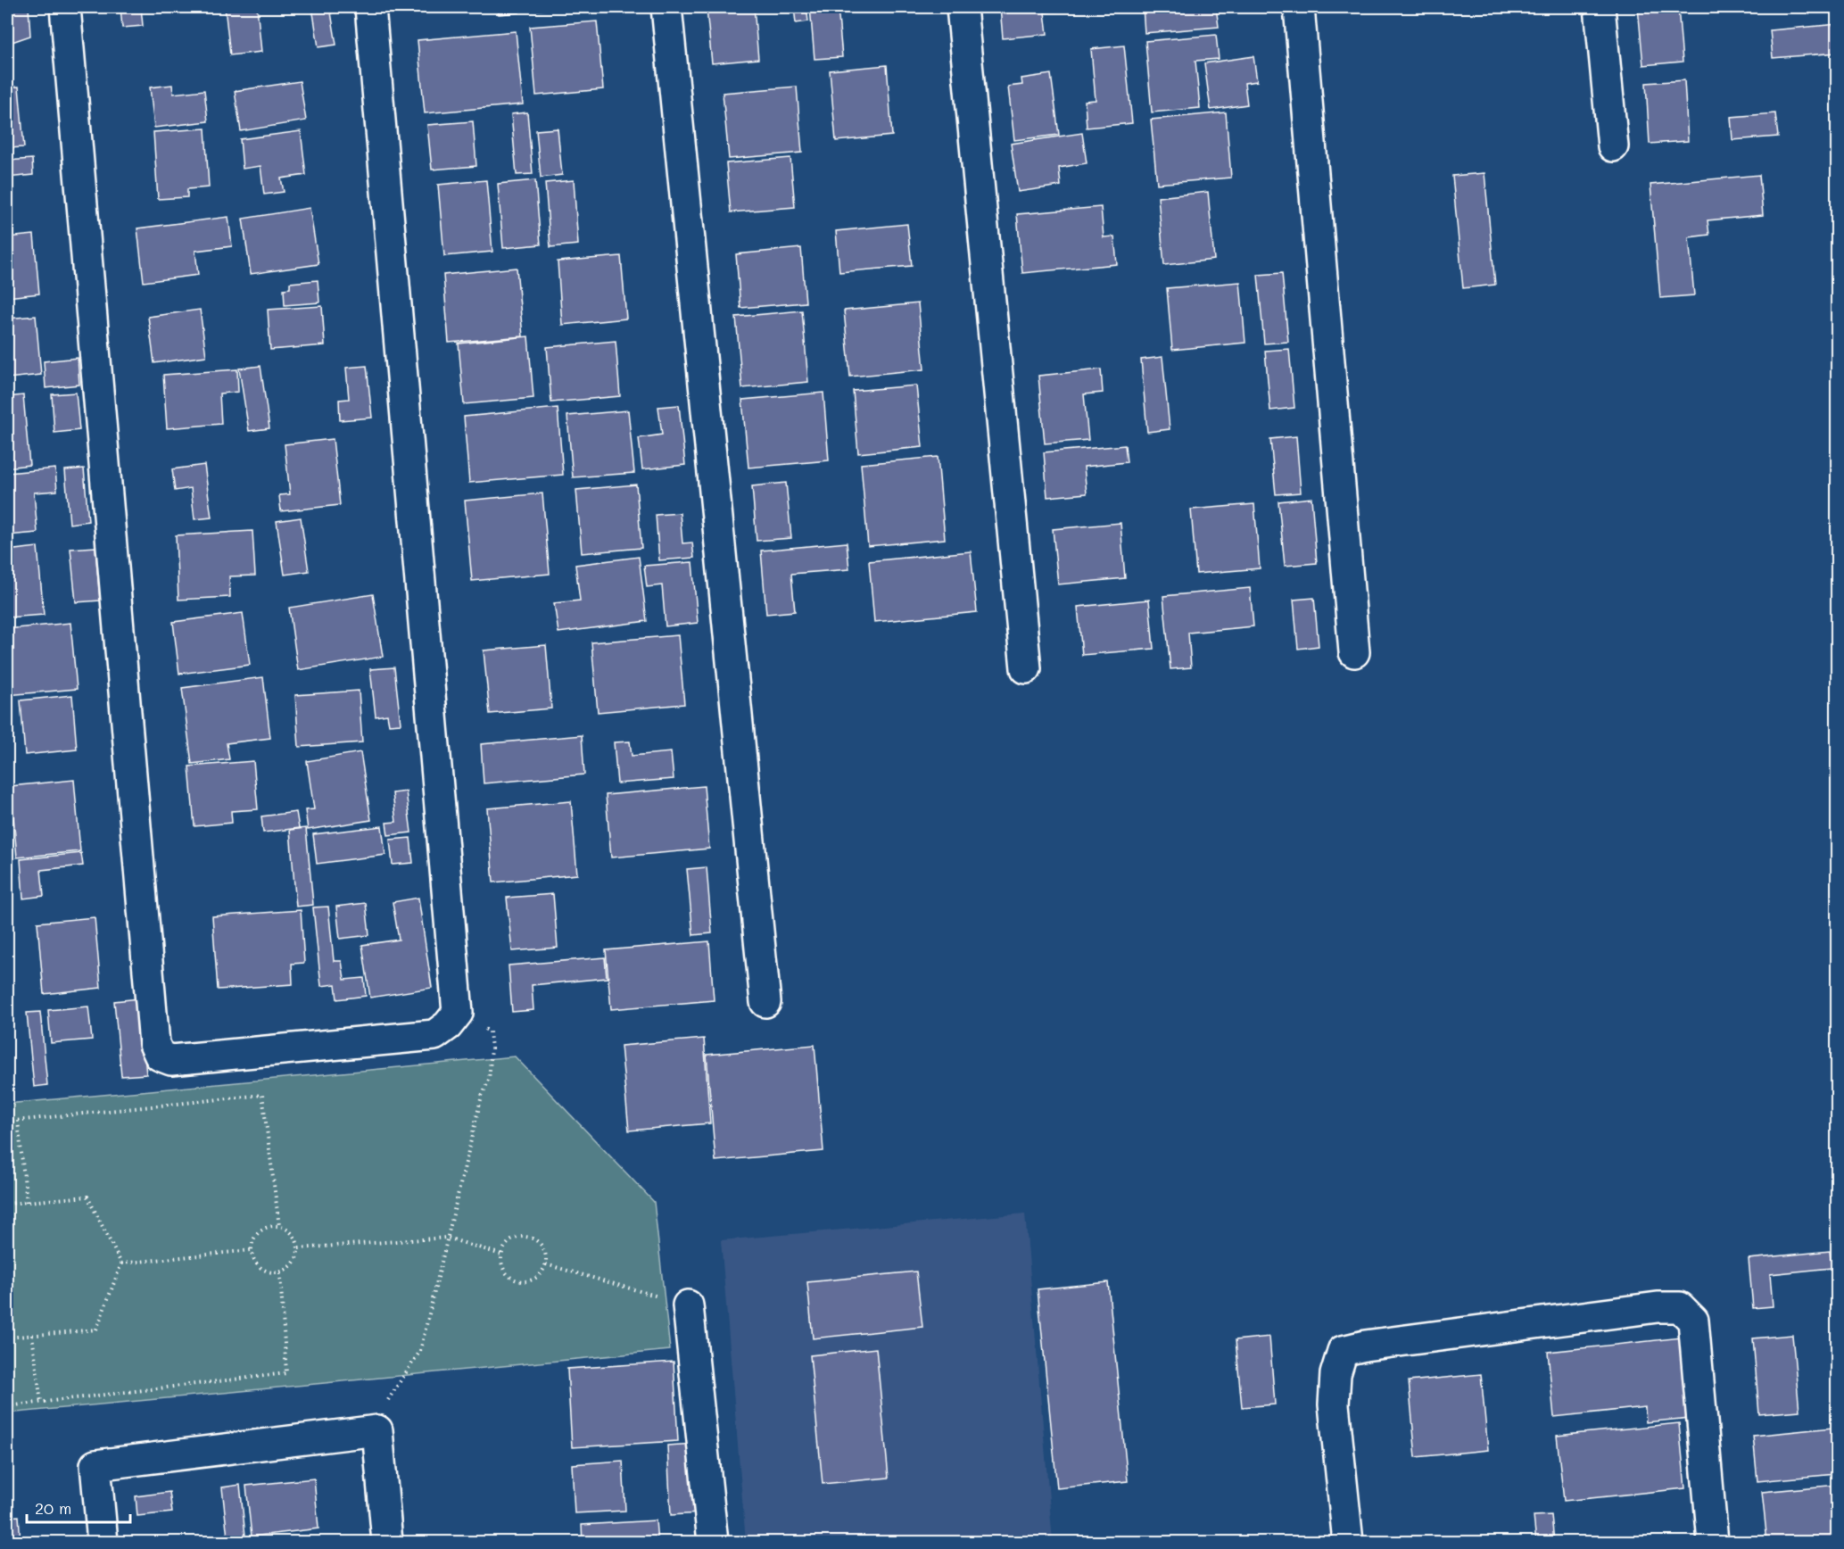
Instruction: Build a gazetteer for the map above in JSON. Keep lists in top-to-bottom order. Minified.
{"scale_bar":"20 m"}
